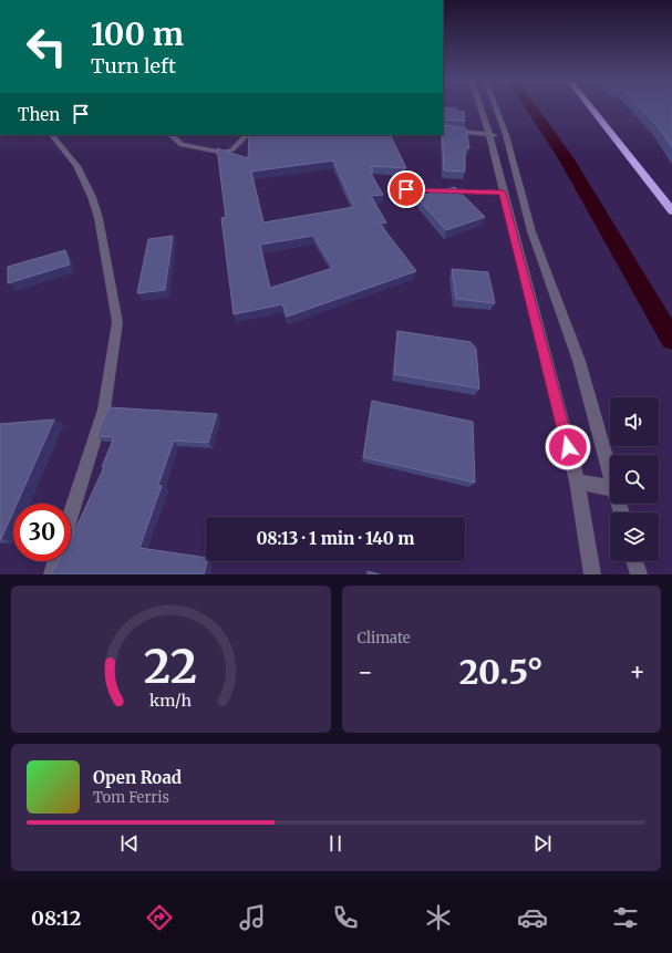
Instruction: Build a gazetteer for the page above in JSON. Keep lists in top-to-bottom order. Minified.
{"page":{"turn":["100 m","Turn left"],"then":"Then","limit":"30","trip":"08:13 · 1 min · 140 m","tile":"Climate","heat":["−","20.5°","+"],"song":["Open Road","Tom Ferris"],"tabs":"08:12","gauge":["22","km/h"]}}
